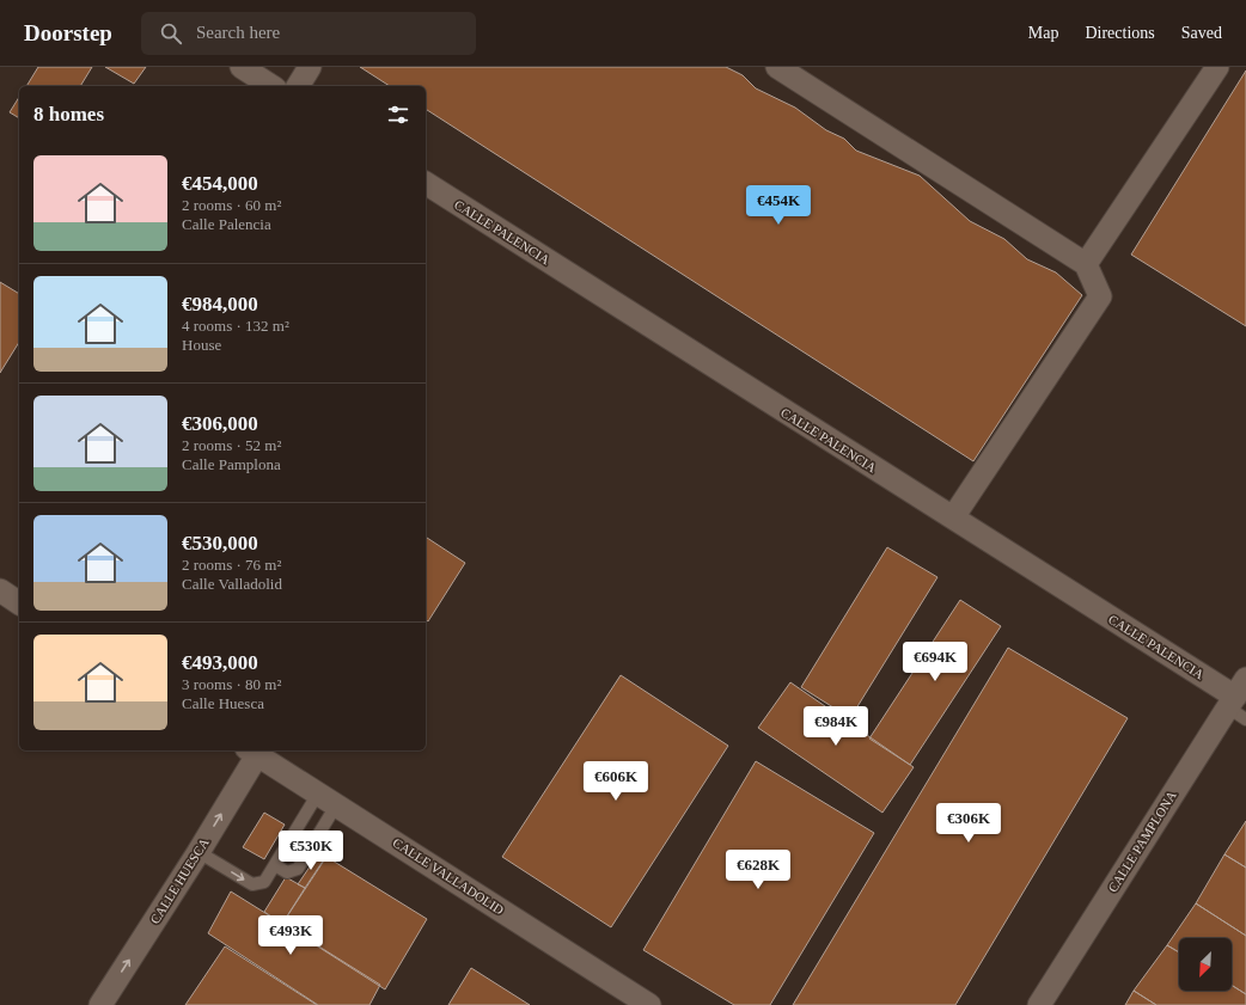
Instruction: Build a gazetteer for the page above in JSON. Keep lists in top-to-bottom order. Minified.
{"streets":{"street":["CALLE PALENCIA","CALLE PAMPLONA","CALLE VALLADOLID","CALLE HUESCA"]},"crossings":[["CALLE PALENCIA","CALLE PAMPLONA"],["CALLE VALLADOLID","CALLE HUESCA"]],"one_way":["CALLE HUESCA"],"north":"bottom left","page":{"header":"Doorstep","search":"Search here","nav":["Map","Directions","Saved"],"heading":"8 homes","list":[{"name":"€454,000","note":"2 rooms · 60 m² · Calle Palencia"},{"name":"€984,000","note":"4 rooms · 132 m² · House"},{"name":"€306,000","note":"2 rooms · 52 m² · Calle Pamplona"},{"name":"€530,000","note":"2 rooms · 76 m² · Calle Valladolid"},{"name":"€493,000","note":"3 rooms · 80 m² · Calle Huesca"}],"price":["€454K","€694K","€984K","€606K","€306K","€530K","€628K","€493K"]}}
